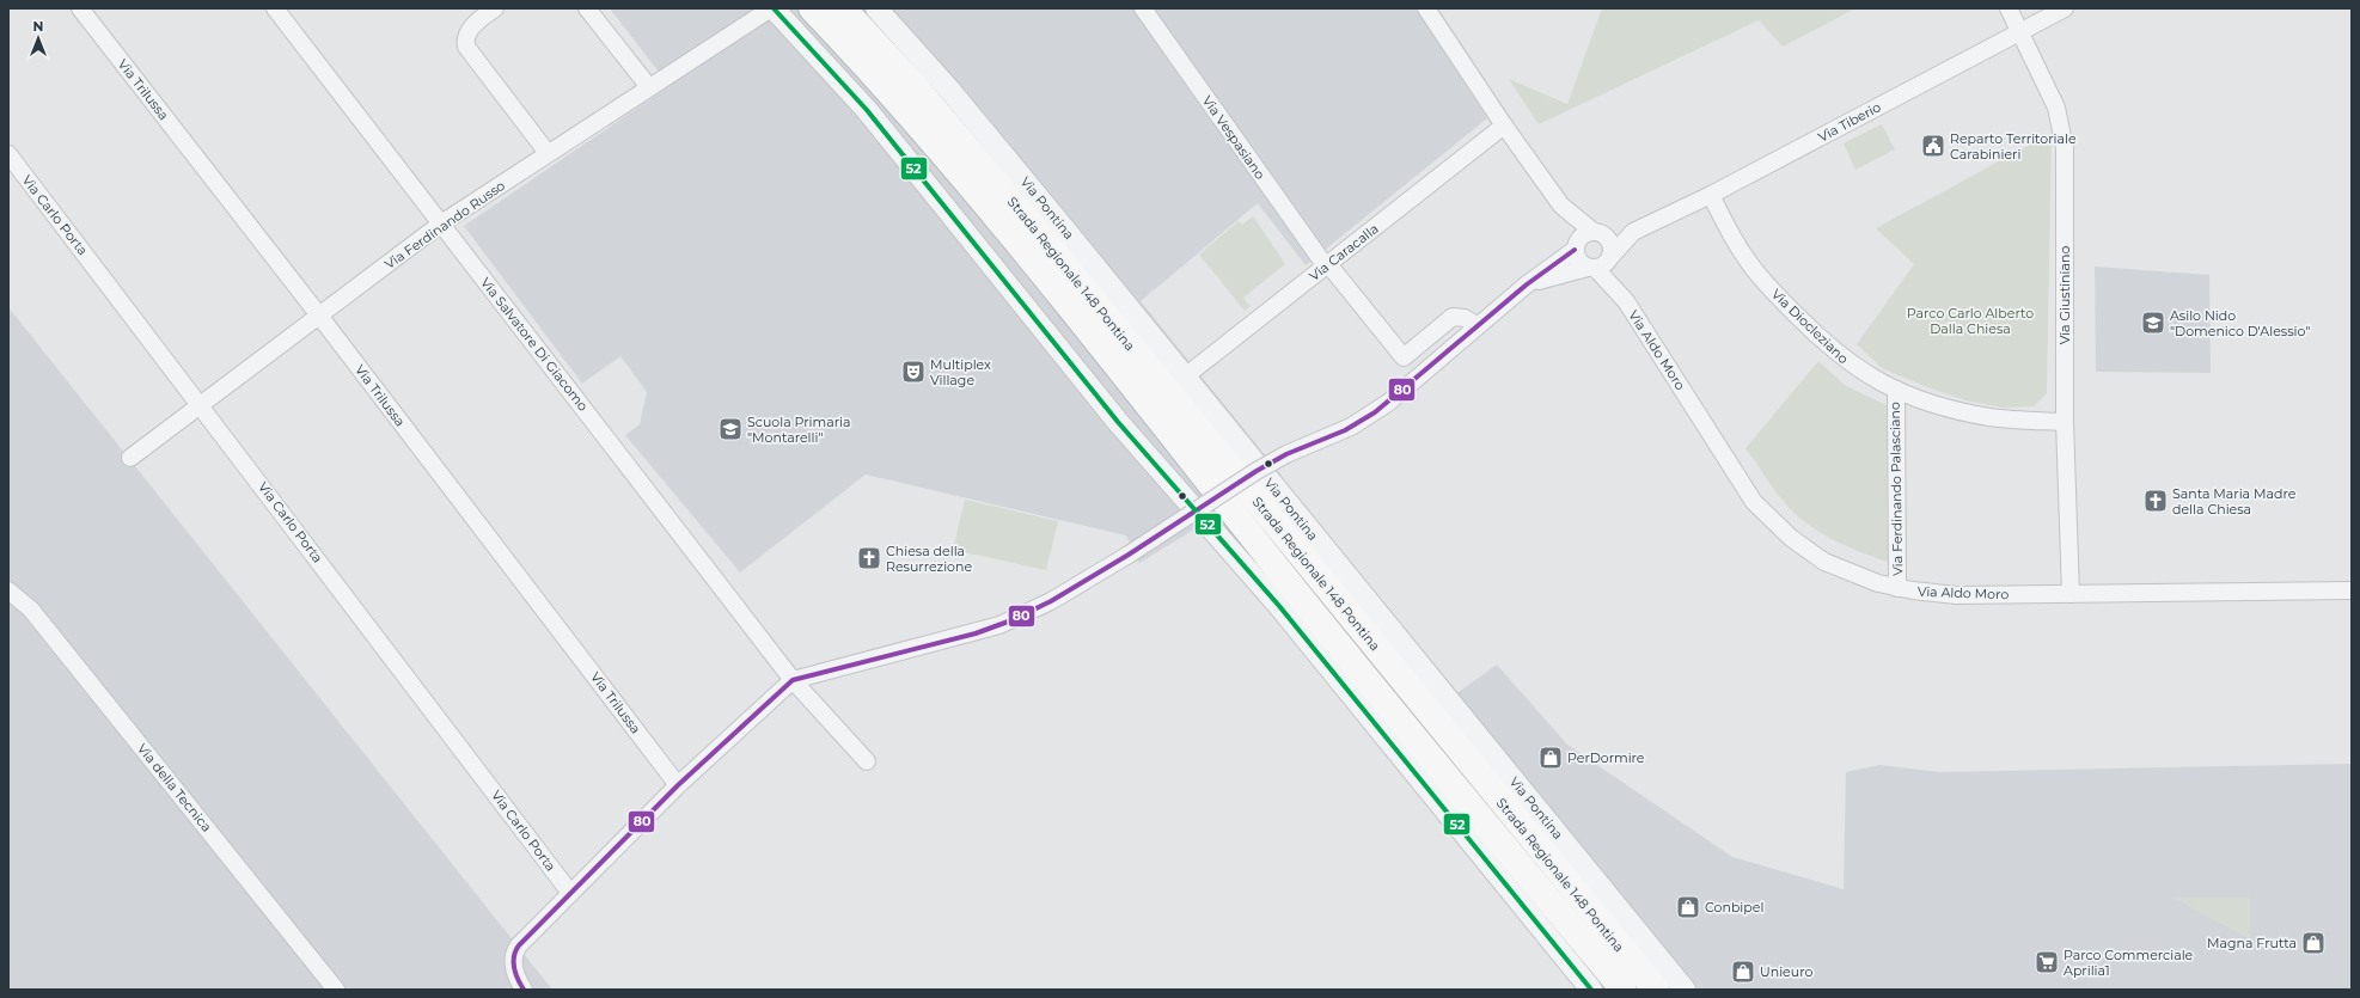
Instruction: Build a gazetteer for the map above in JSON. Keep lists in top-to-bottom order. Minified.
{"streets":{"highway":["Strada Regionale 148 Pontina"],"street":["Via Trilussa","Via Tiberio","Via Vespasiano","Via Pontina","Via Carlo Porta","Via Ferdinando Russo","Via Caracalla","Via Giustiniano","Via Diocleziano","Via Salvatore Di Giacomo","Via Aldo Moro","Via Ferdinando Palasciano","Via della Tecnica"]},"crossings":[["Via Trilussa","Via Ferdinando Russo"],["Via Tiberio","Via Giustiniano"],["Via Tiberio","Via Diocleziano"],["Via Tiberio","Via Aldo Moro"],["Via Vespasiano","Via Caracalla"],["Via Pontina","Via Caracalla"],["Via Carlo Porta","Via Ferdinando Russo"],["Via Ferdinando Russo","Via Salvatore Di Giacomo"],["Via Caracalla","Via Aldo Moro"],["Via Giustiniano","Via Diocleziano"],["Via Giustiniano","Via Aldo Moro"],["Via Diocleziano","Via Ferdinando Palasciano"],["Via Aldo Moro","Via Ferdinando Palasciano"]],"parks":["Parco Carlo Alberto Dalla Chiesa"],"places":{"public building":["Reparto Territoriale Carabinieri"],"school or university":["Asilo Nido \"Domenico D'Alessio\"","Scuola Primaria \"Montarelli\""],"theatre":["Multiplex Village"],"church":["Santa Maria Madre della Chiesa","Chiesa della Resurrezione"],"shop":["PerDormire","Conbipel","Magna Frutta","Unieuro"],"supermarket":["Parco Commerciale Aprilia1"]},"lines":["transit line 52","transit line 80"],"north":"top"}
